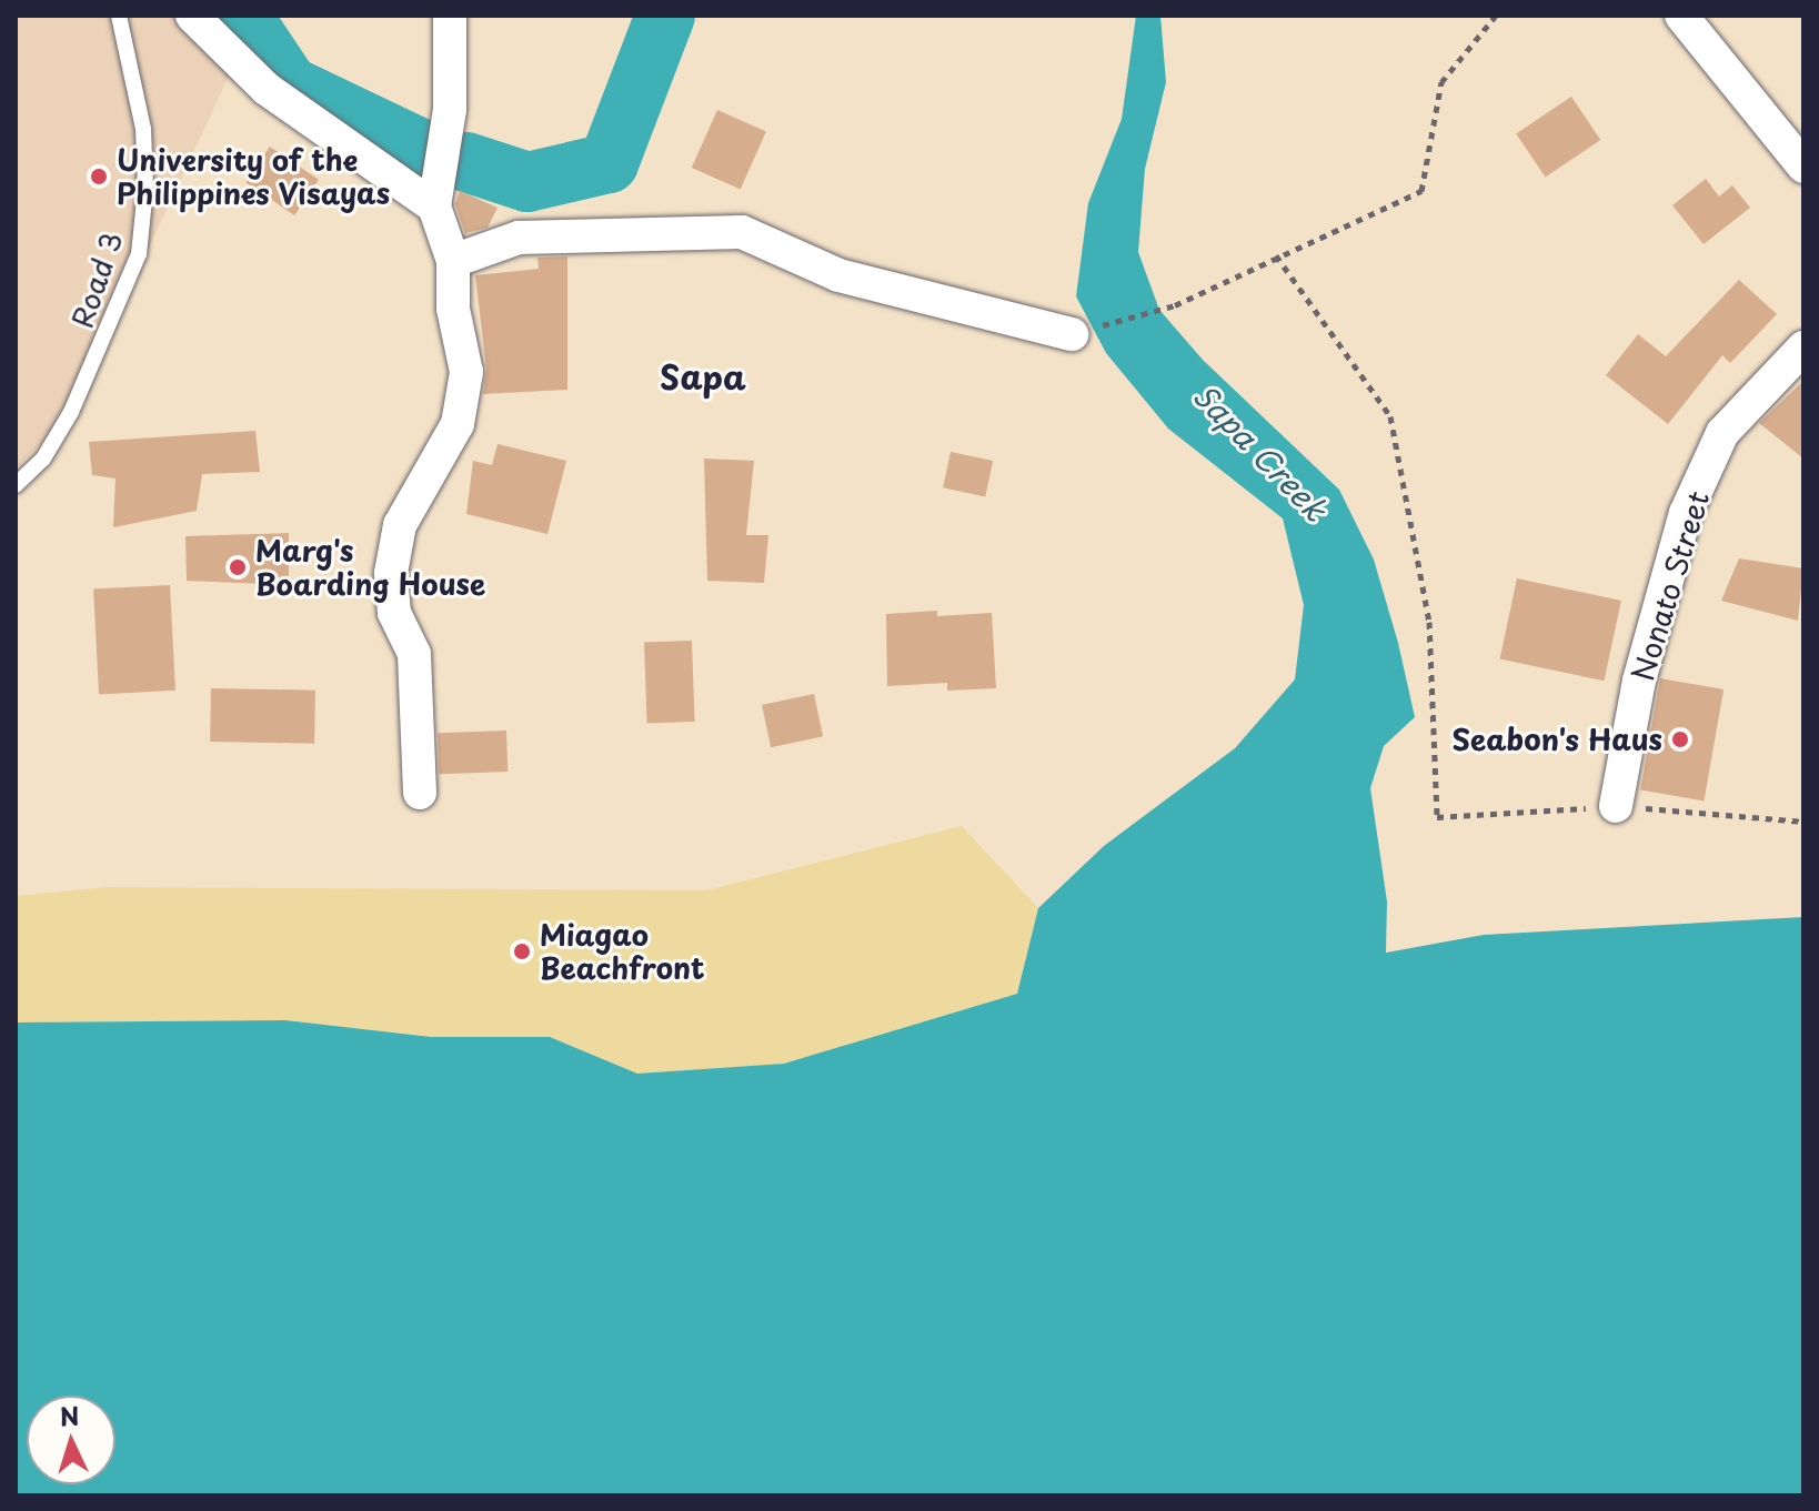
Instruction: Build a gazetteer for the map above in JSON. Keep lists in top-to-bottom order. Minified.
{"streets":{"street":["Nonato Street"],"lane":["Road 3"]},"districts":["Sapa"],"water":["Sapa Creek"],"places":["University of the Philippines Visayas","Marg's Boarding House","Seabon's Haus","Miagao Beachfront"],"north":"top"}
